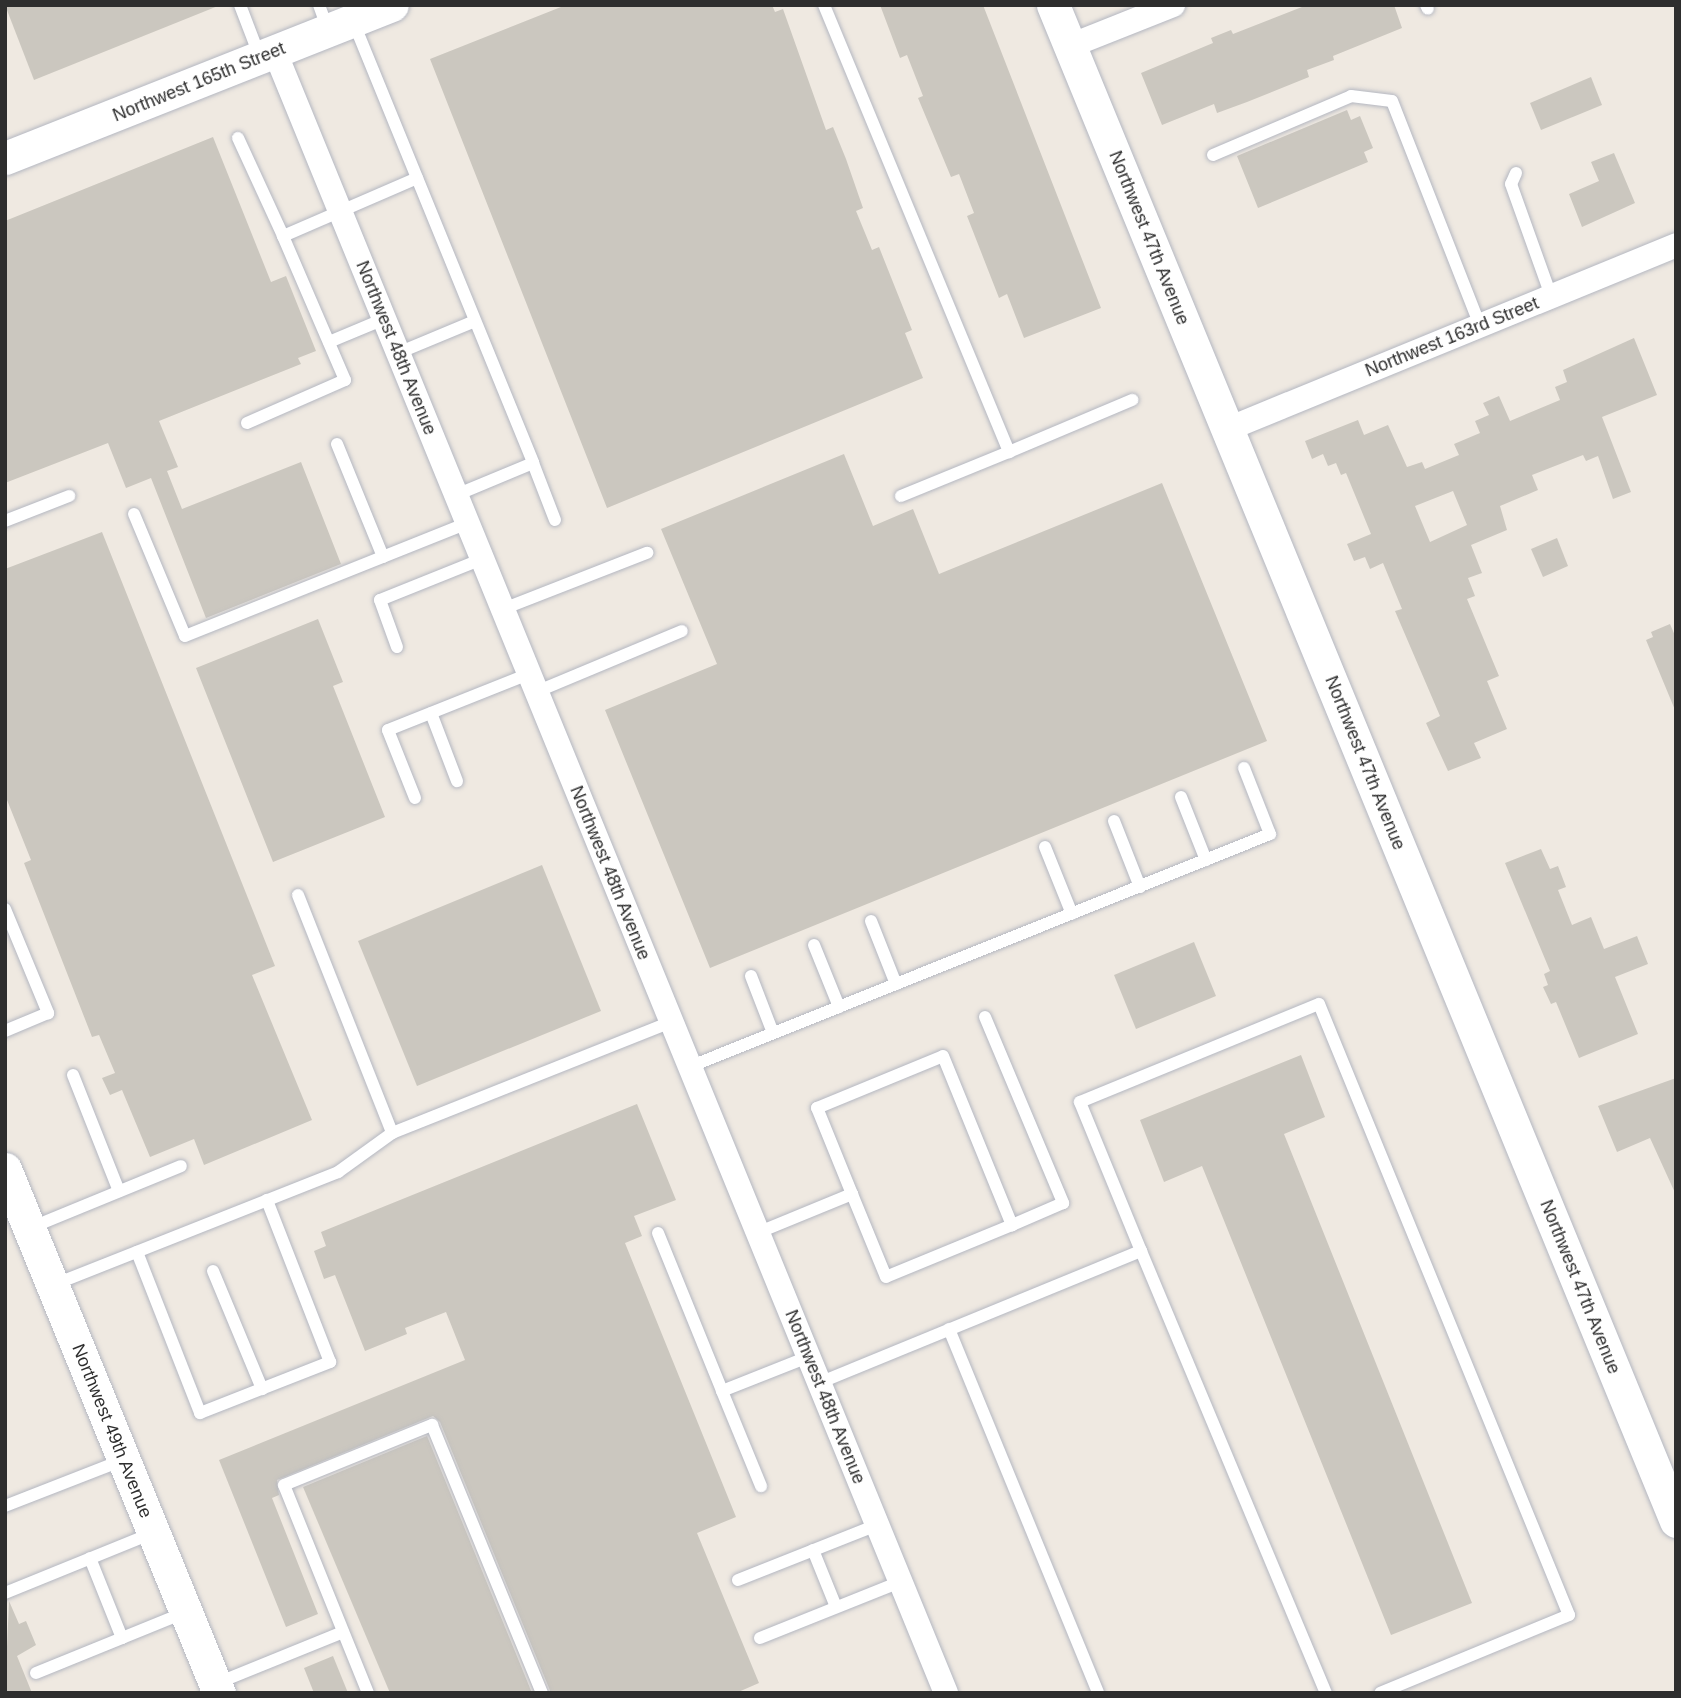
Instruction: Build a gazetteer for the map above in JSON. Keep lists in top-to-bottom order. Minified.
{"streets":{"street":["Northwest 165th Street","Northwest 47th Avenue","Northwest 163rd Street","Northwest 48th Avenue","Northwest 49th Avenue"]},"crossings":[["Northwest 165th Street","Northwest 48th Avenue"],["Northwest 47th Avenue","Northwest 163rd Street"]]}
